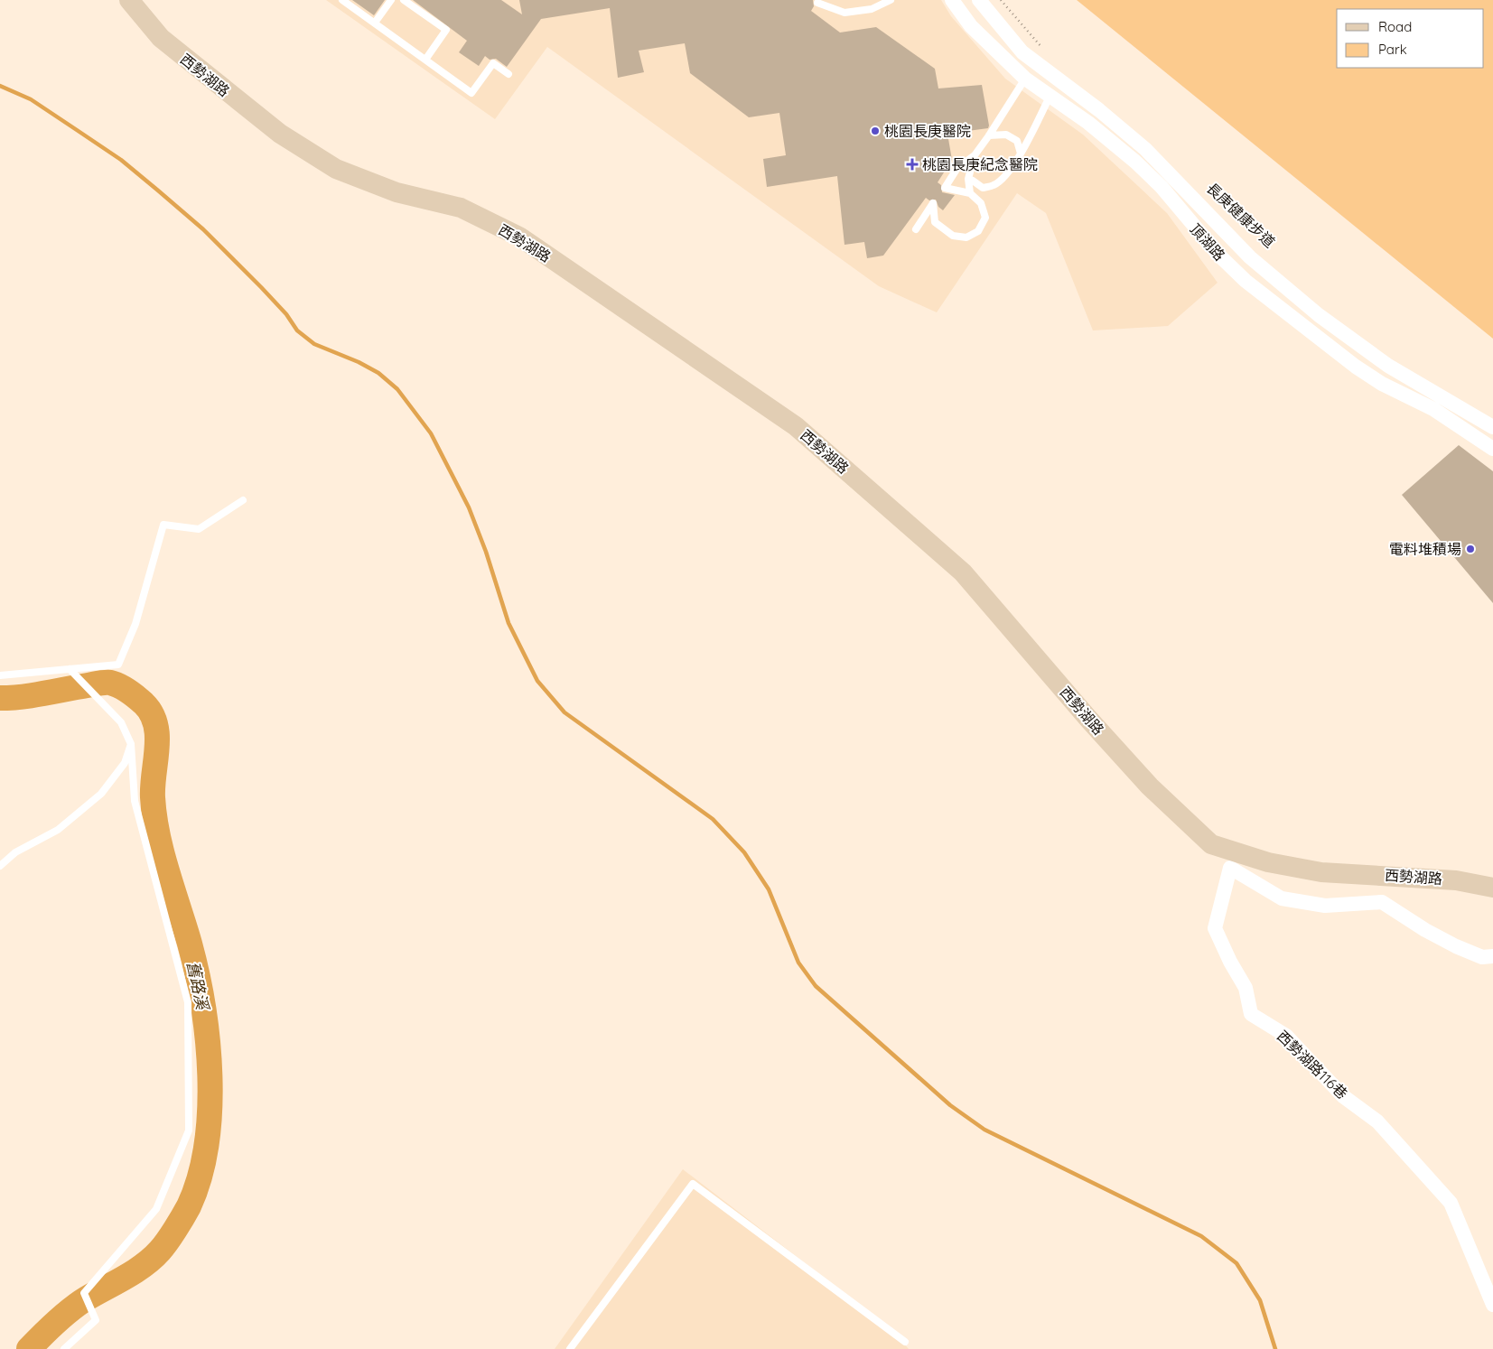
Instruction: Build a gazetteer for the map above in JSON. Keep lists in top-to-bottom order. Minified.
{"streets":{"street":["西勢湖路","頂湖路","西勢湖路116巷"]},"water":["舊路溪"],"places":{"other":["桃園長庚醫院","電料堆積場"],"health":["桃園長庚紀念醫院"]},"legend":["Road","Park"]}
